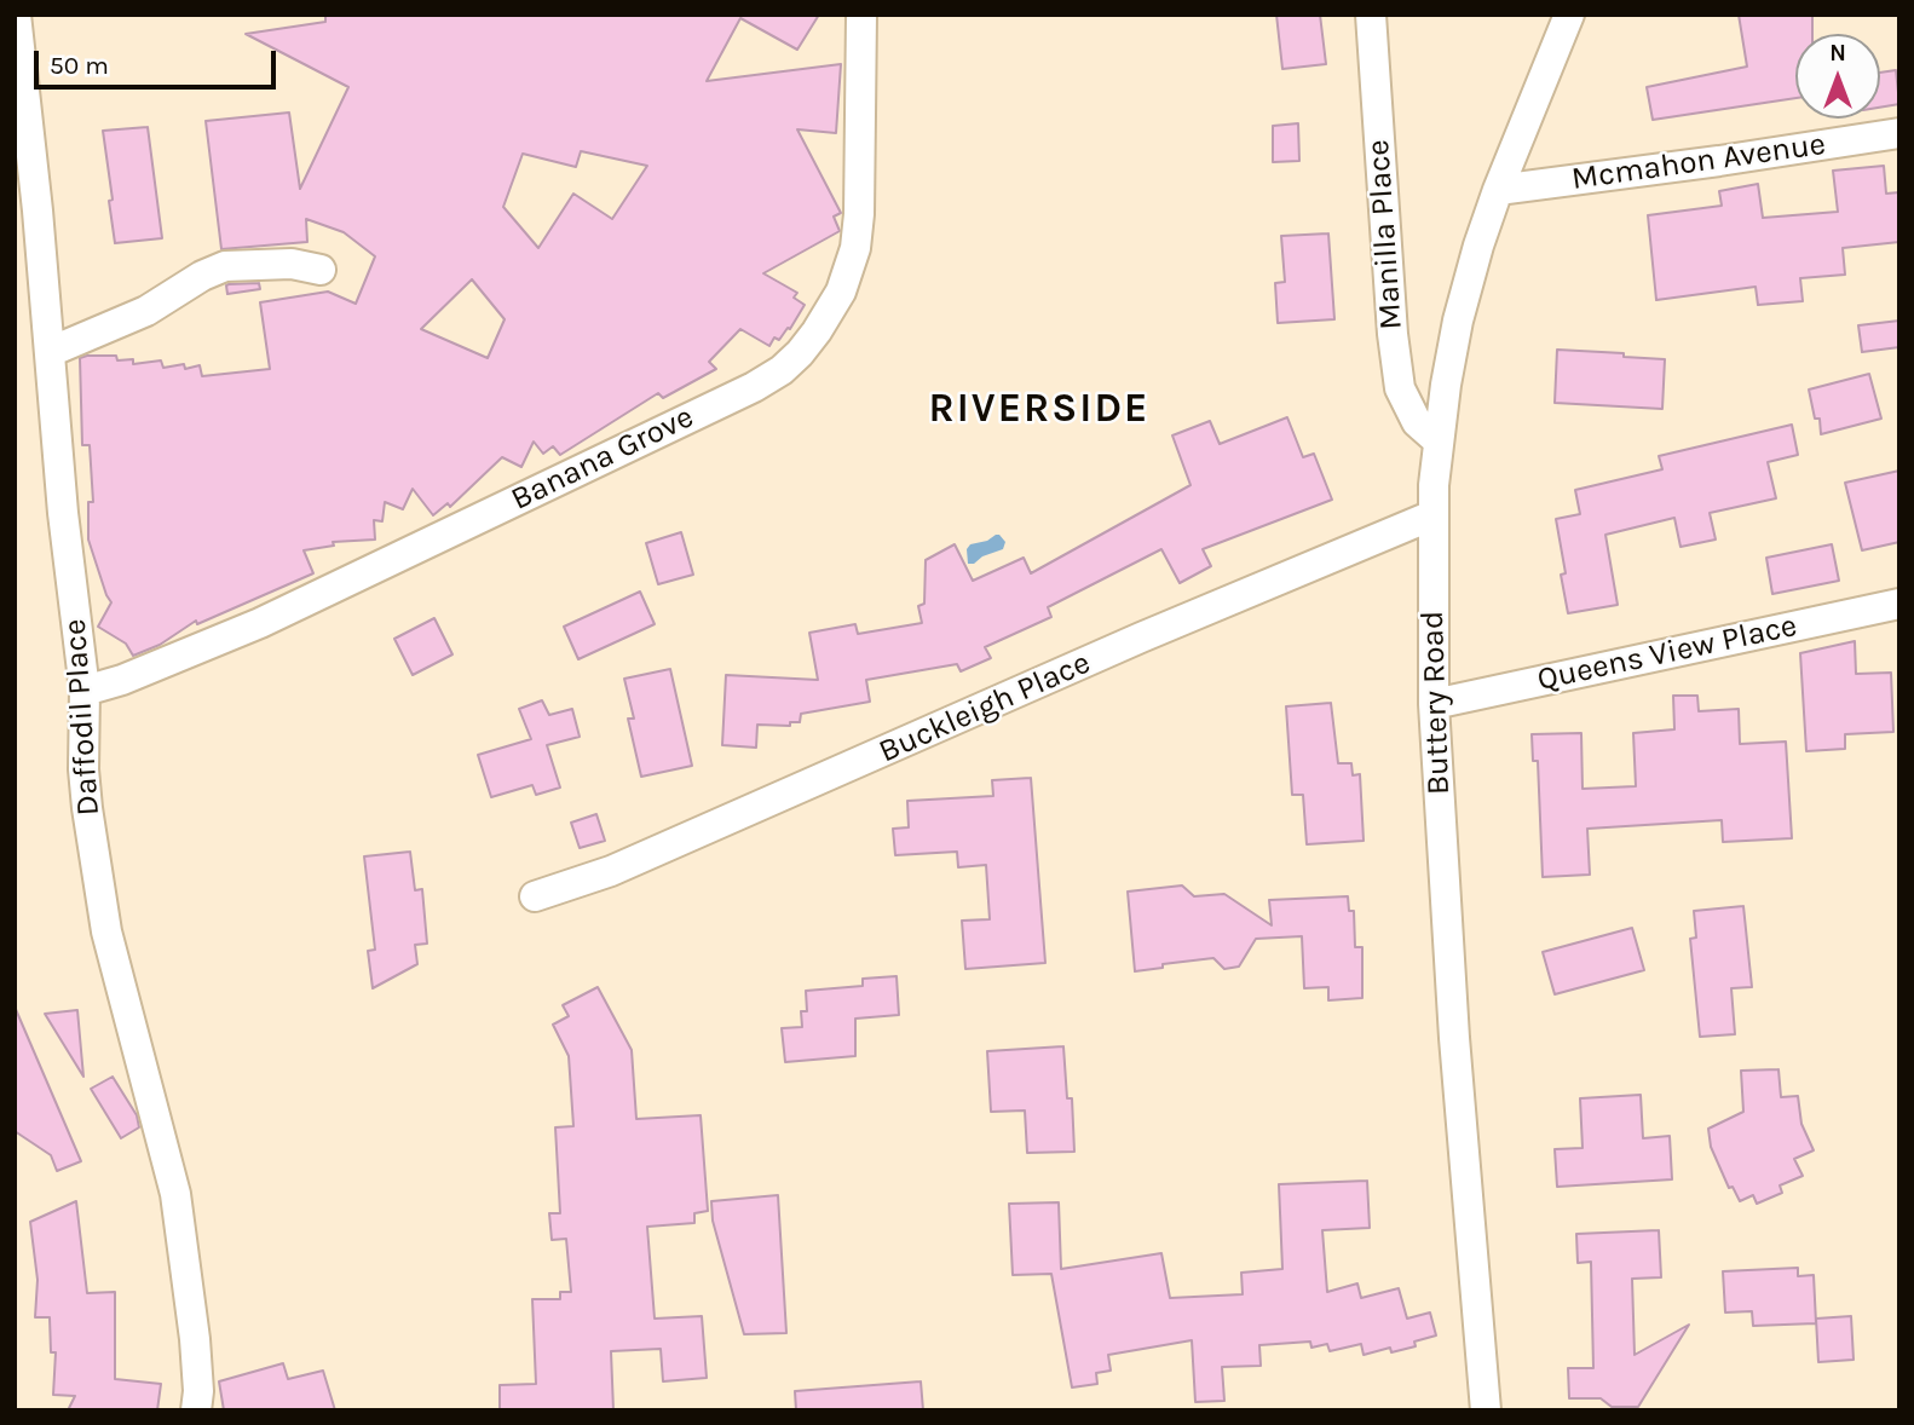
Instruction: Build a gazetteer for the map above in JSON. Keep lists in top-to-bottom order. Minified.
{"streets":{"street":["Mcmahon Avenue","Manilla Place","Banana Grove","Queens View Place","Buttery Road","Buckleigh Place","Daffodil Place"]},"crossings":[["Mcmahon Avenue","Buttery Road"],["Manilla Place","Buttery Road"],["Banana Grove","Daffodil Place"],["Queens View Place","Buttery Road"],["Buttery Road","Buckleigh Place"]],"districts":["RIVERSIDE"],"scale_bar":"50 m","north":"top"}
